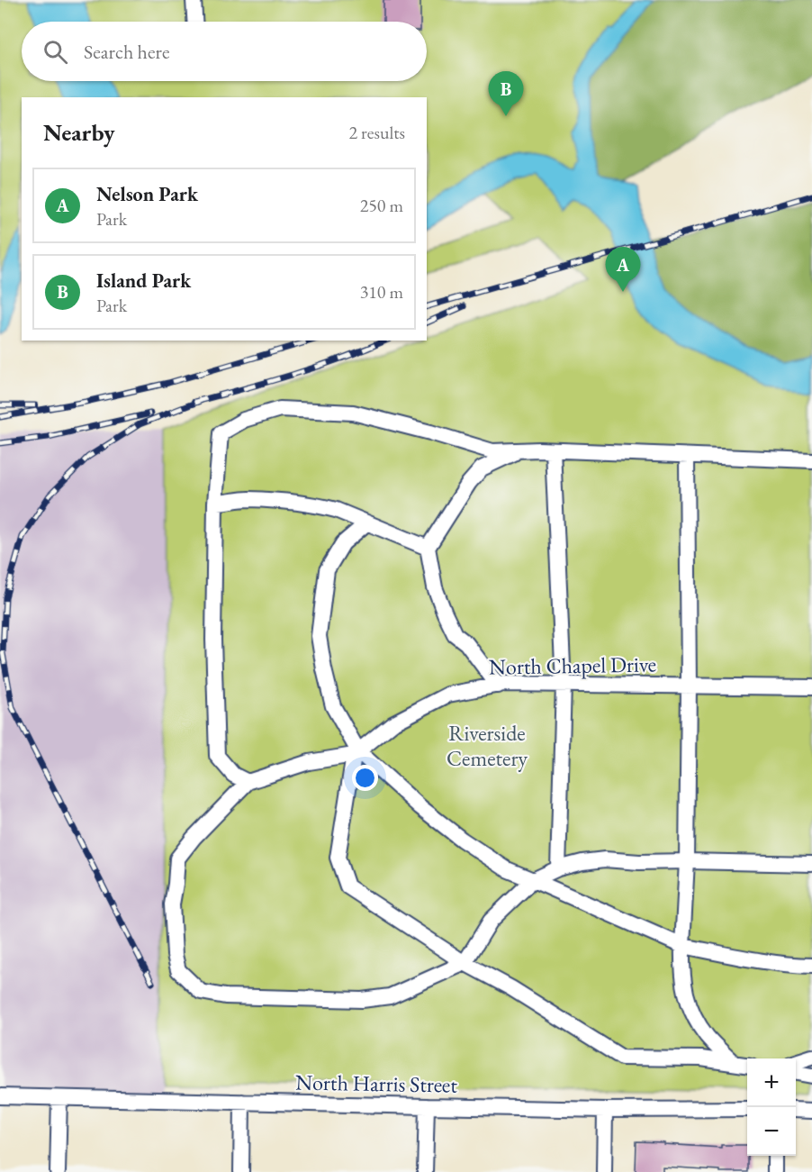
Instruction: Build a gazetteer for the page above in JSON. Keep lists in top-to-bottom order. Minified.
{"streets":{"street":["North Chapel Drive","North Harris Street"]},"parks":["Riverside Cemetery"],"page":{"search":"Search here","pins":["B","A"],"heading":["Nearby","2 results"],"list":[{"mark":"A","name":"Nelson Park","note":"Park","value":"250 m"},{"mark":"B","name":"Island Park","note":"Park","value":"310 m"}],"map_buttons":["+","−"]}}
